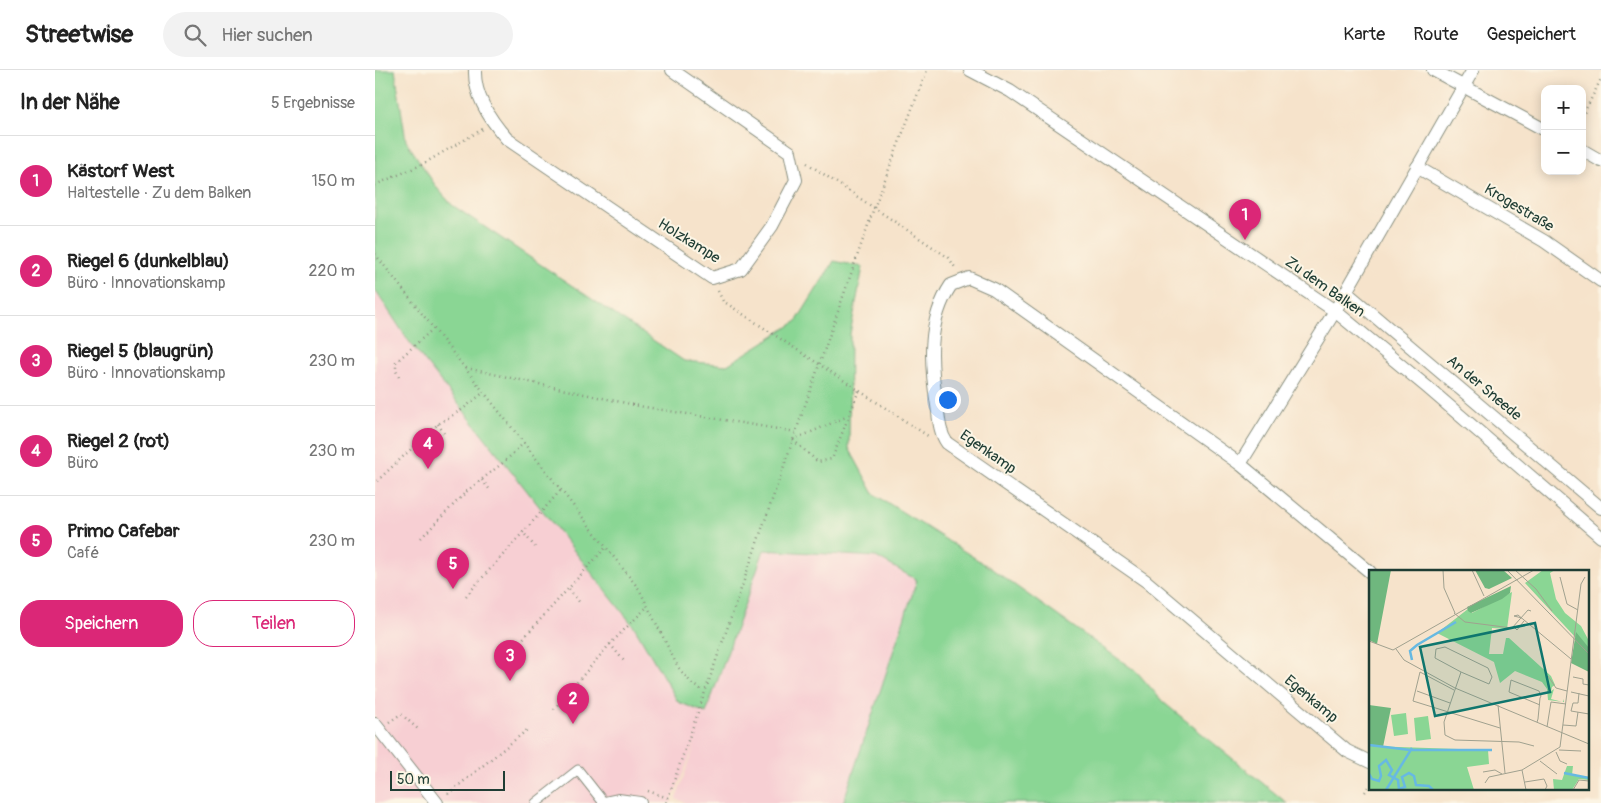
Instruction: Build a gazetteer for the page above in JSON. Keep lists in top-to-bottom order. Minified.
{"streets":{"street":["Krogestraße","Holzkampe","Zu dem Balken","An der Sneede","Egenkamp"]},"scale_bar":"50 m","page":{"header":"Streetwise","search":"Hier suchen","nav":["Karte","Route","Gespeichert"],"heading":["In der Nähe","5 Ergebnisse"],"map_buttons":["+","−"],"list":[{"mark":"1","name":"Kästorf West","note":"Haltestelle · Zu dem Balken","value":"150 m"},{"mark":"2","name":"Riegel 6 (dunkelblau)","note":"Büro · Innovationskamp","value":"220 m"},{"mark":"3","name":"Riegel 5 (blaugrün)","note":"Büro · Innovationskamp","value":"230 m"},{"mark":"4","name":"Riegel 2 (rot)","note":"Büro","value":"230 m"},{"mark":"5","name":"Primo Cafebar","note":"Café","value":"230 m"}],"pins":["1","4","5","3","2"],"buttons":["Speichern","Teilen"],"scale":"50 m"}}
